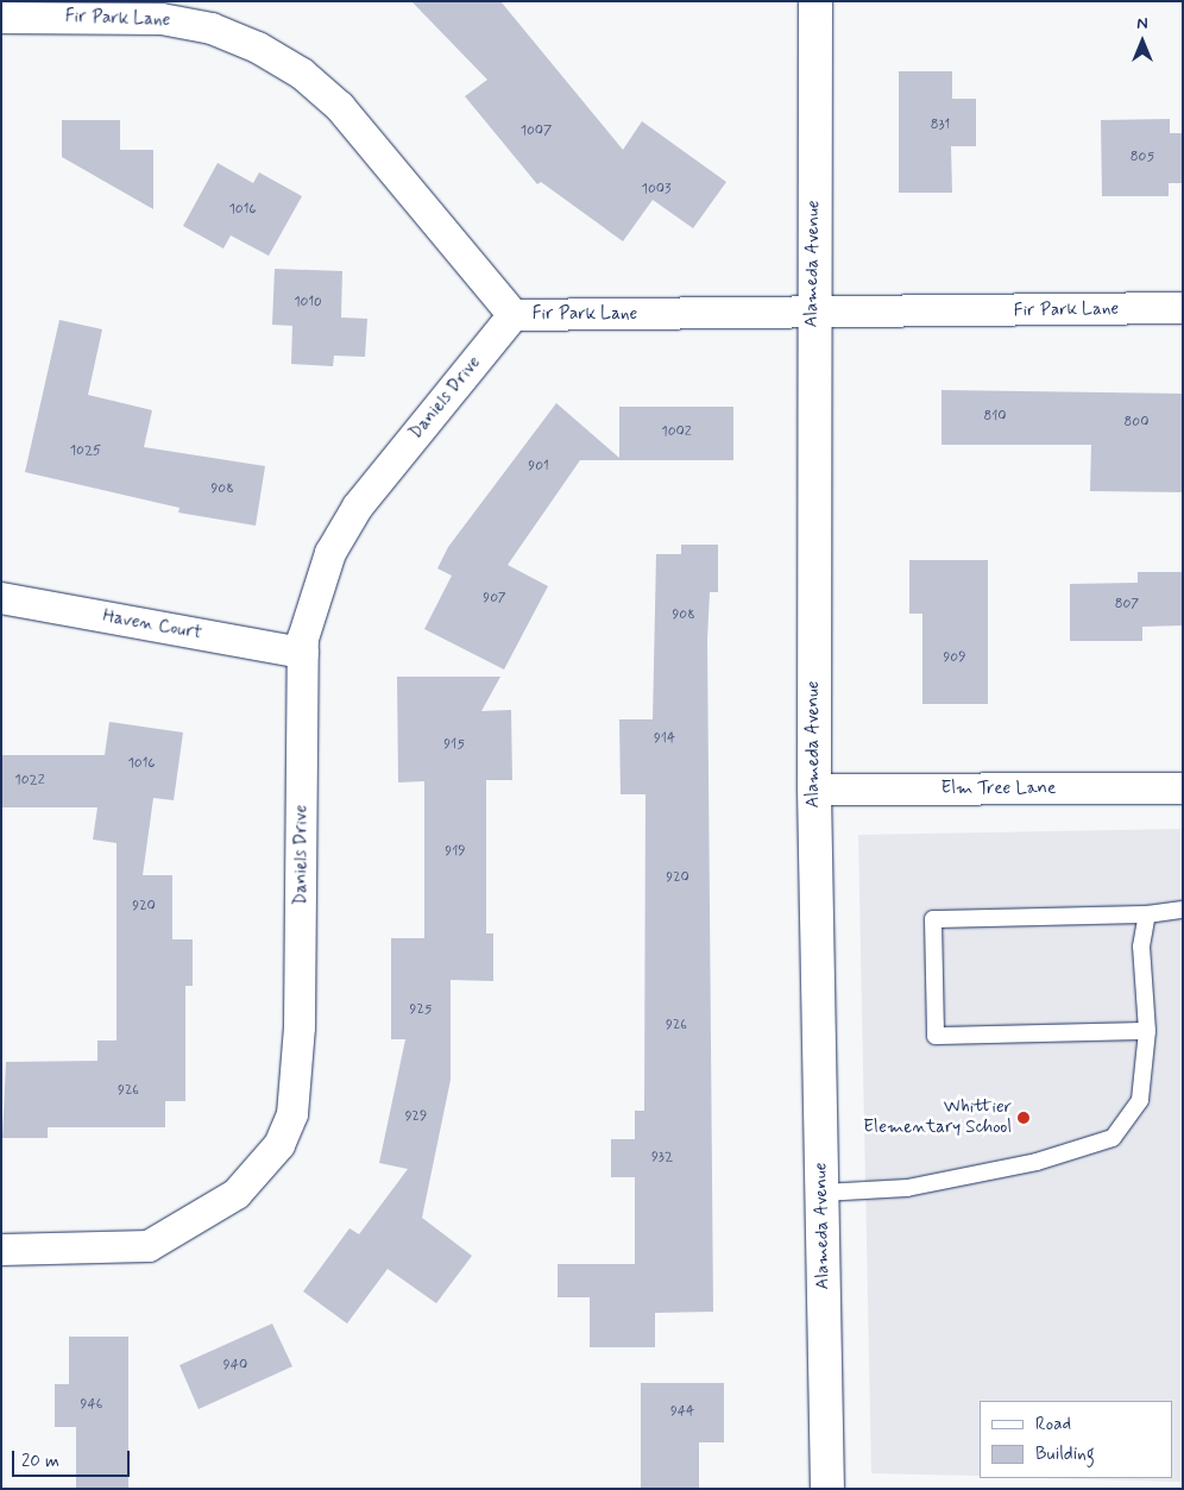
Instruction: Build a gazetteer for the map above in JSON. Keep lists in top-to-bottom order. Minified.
{"streets":{"street":["Fir Park Lane","Alameda Avenue","Daniels Drive","Haven Court","Elm Tree Lane"]},"crossings":[["Fir Park Lane","Alameda Avenue"],["Fir Park Lane","Daniels Drive"],["Alameda Avenue","Elm Tree Lane"],["Daniels Drive","Haven Court"]],"places":["Whittier Elementary School"],"house_numbers":["831","1007","805","1003","1016","1010","810","800","1002","1025","901","908","907","807","908","909","914","915","1016","1022","919","920","920","925","926","926","929","932","940","946","944"],"legend":["Road","Building"],"scale_bar":"20 m","north":"top"}
